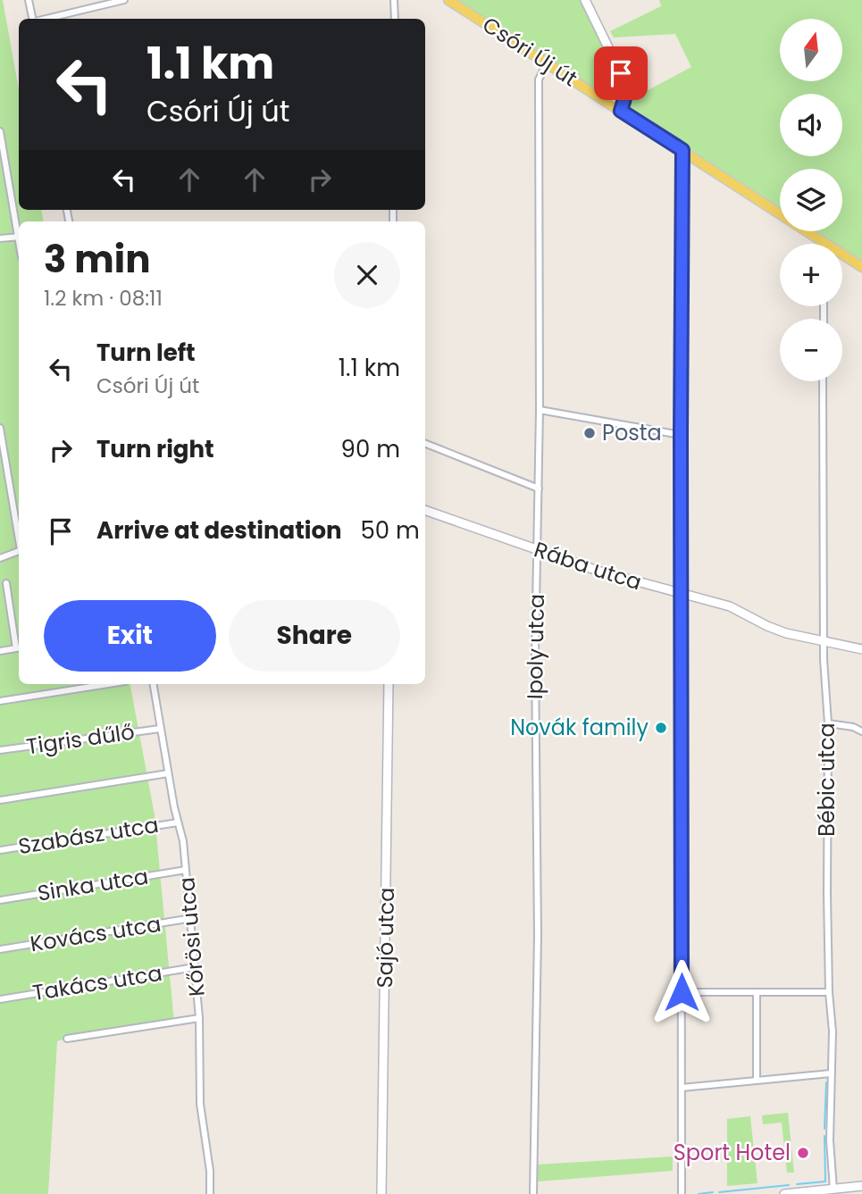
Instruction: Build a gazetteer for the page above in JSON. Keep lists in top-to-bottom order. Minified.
{"streets":{"main road":["Csóri Új út"],"street":["Rába utca","Ipoly utca","Tigris dűlő","Bébic utca","Szabász utca","Sinka utca","Kovács utca","Kőrösi utca","Sajó utca","Takács utca"]},"crossings":[["Csóri Új út","Ipoly utca"],["Rába utca","Ipoly utca"],["Rába utca","Bébic utca"],["Tigris dűlő","Kőrösi utca"],["Szabász utca","Kőrösi utca"],["Sinka utca","Kőrösi utca"],["Kovács utca","Kőrösi utca"],["Kőrösi utca","Takács utca"]],"places":["Posta","Novák family","Sport Hotel"],"north":"top","page":{"map_buttons":["+","−"],"turn":["1.1 km","Csóri Új út"],"heading":["3 min","1.2 km · 08:11"],"list":[{"name":"Turn left","note":"Csóri Új út","value":"1.1 km"},{"name":"Turn right","value":"90 m"},{"name":"Arrive at destination","value":"50 m"}],"buttons":["Exit","Share"]}}
